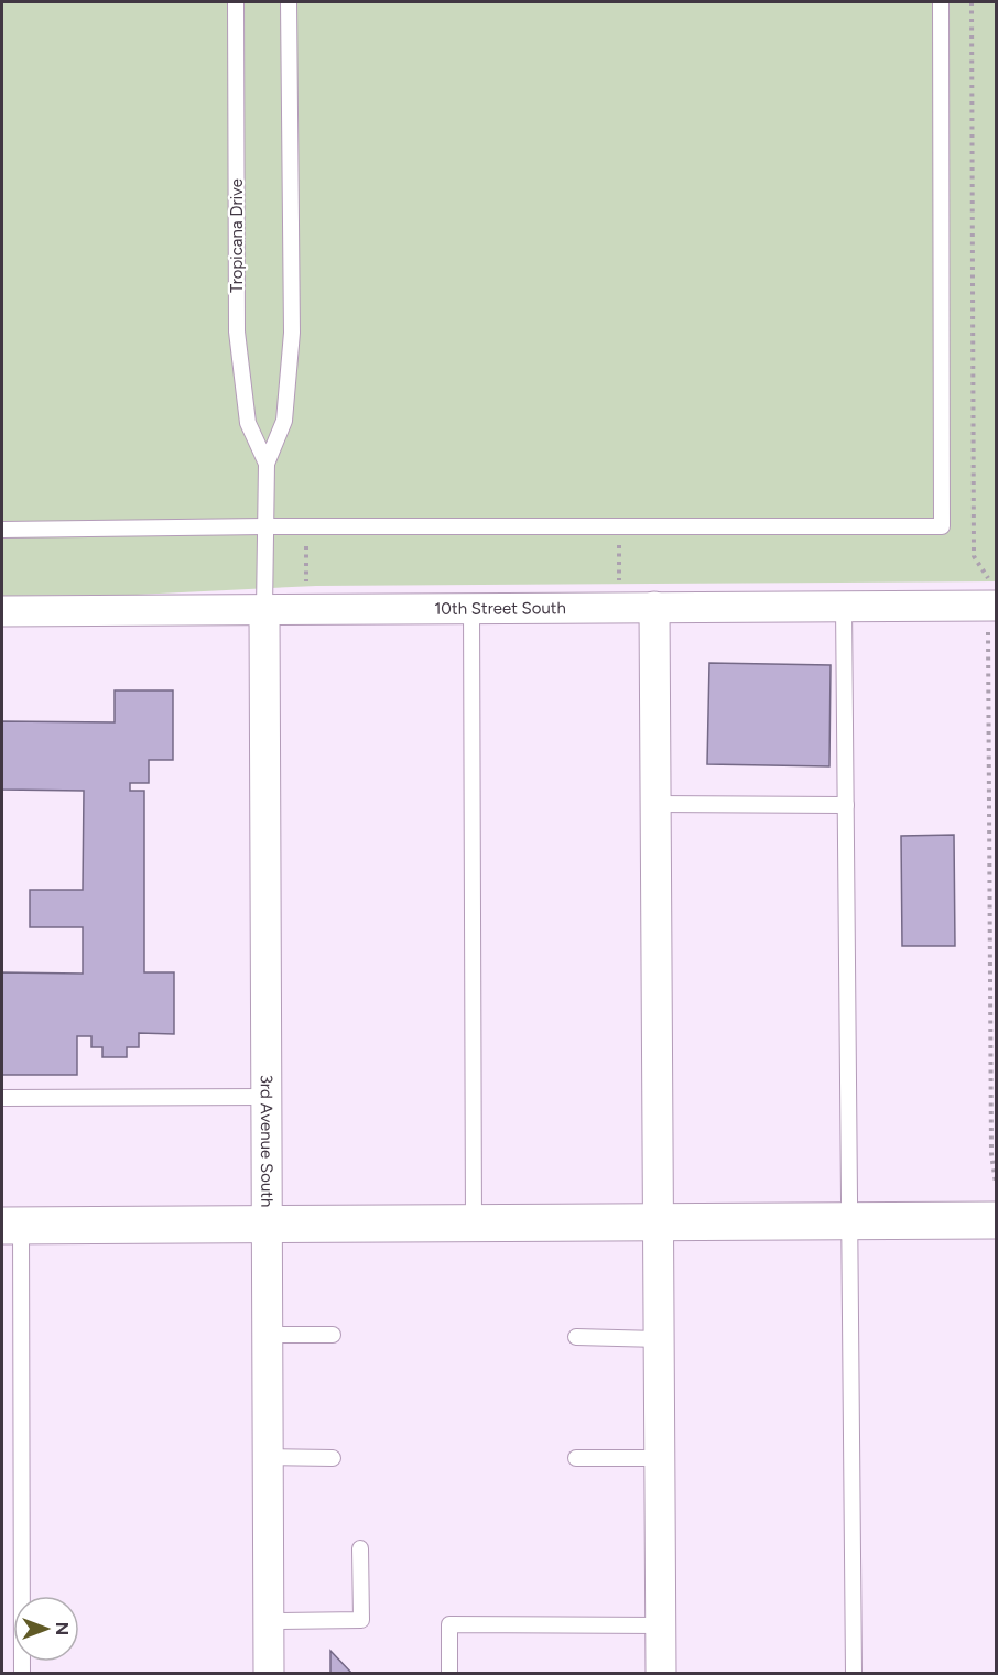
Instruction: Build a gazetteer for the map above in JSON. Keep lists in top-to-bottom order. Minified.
{"streets":{"street":["10th Street South","3rd Avenue South"],"lane":["Tropicana Drive"]},"crossings":[["Tropicana Drive","10th Street South"],["Tropicana Drive","3rd Avenue South"],["10th Street South","3rd Avenue South"]],"north":"right"}
